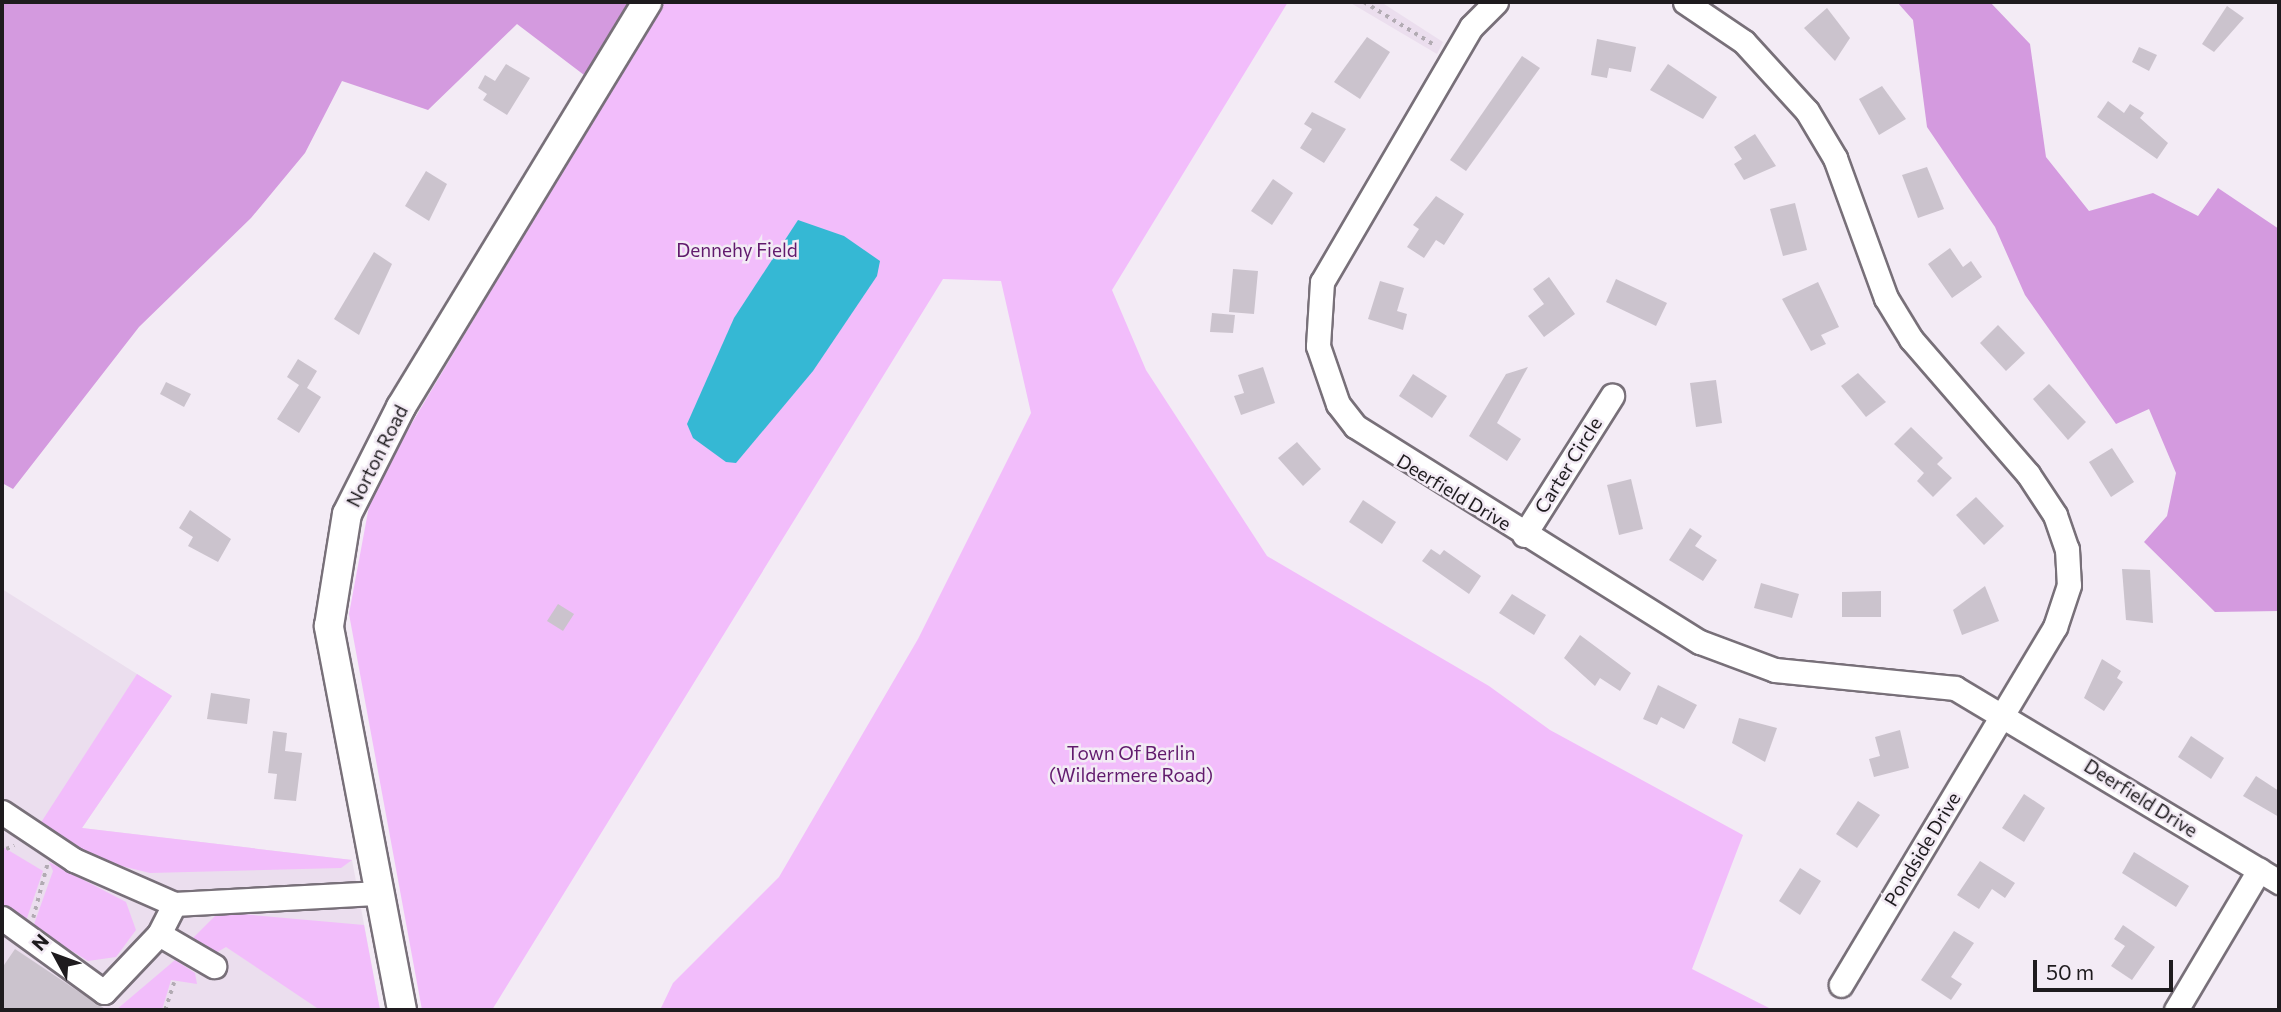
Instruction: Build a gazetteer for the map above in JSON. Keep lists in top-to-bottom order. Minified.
{"streets":{"main road":["Norton Road"],"street":["Carter Circle","Deerfield Drive","Pondside Drive"]},"crossings":[["Carter Circle","Deerfield Drive"],["Deerfield Drive","Pondside Drive"]],"parks":["Dennehy Field","Town Of Berlin (Wildermere Road)"],"scale_bar":"50 m","north":"top left"}
